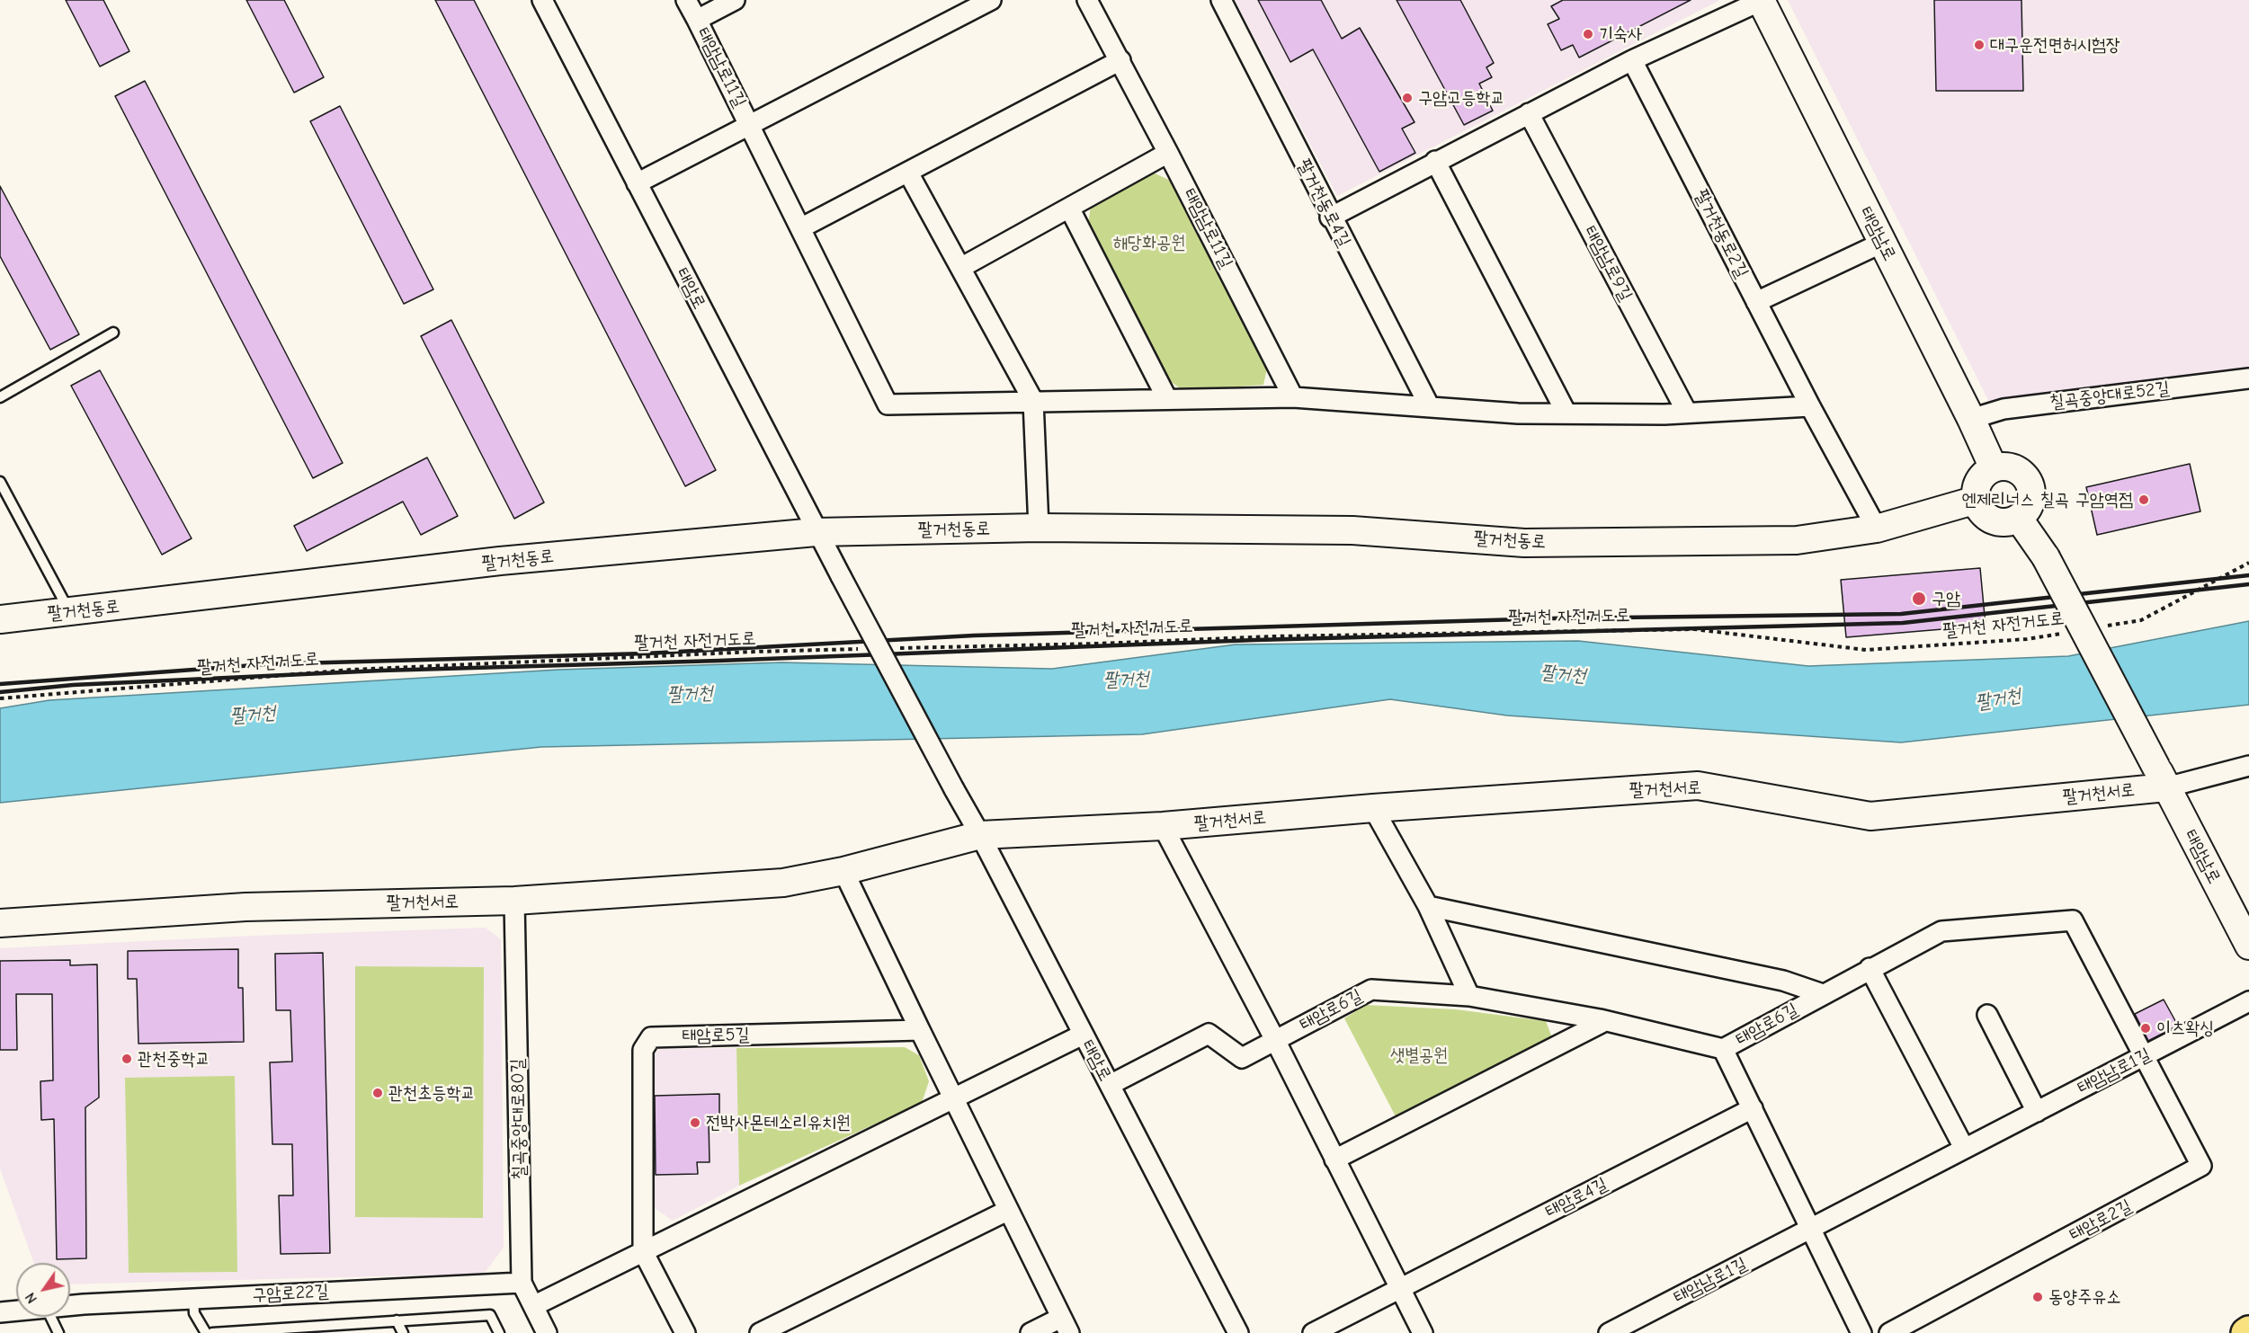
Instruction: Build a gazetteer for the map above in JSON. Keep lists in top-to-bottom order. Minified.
{"streets":{"main road":["태암남로","팔거천동로","팔거천서로"],"street":["태암남로11길","팔거천동로4길","팔거천동로2길","태암남로9길","태암로","칠곡중앙대로52길","태암로6길","태암로5길","태암남로1길","칠곡중앙대로80길","태암로4길","태암로2길","구암로22길"],"path":["팔거천 자전거도로"]},"crossings":[["태암남로11길","태암로"],["팔거천동로2길","팔거천동로"],["태암남로","칠곡중앙대로52길"],["태암남로","팔거천동로"],["태암남로","팔거천서로"],["태암로","팔거천동로"],["태암로","팔거천서로"],["태암로","태암로6길"],["팔거천서로","태암로6길"],["팔거천서로","칠곡중앙대로80길"],["태암로6길","태암남로1길"],["태암로6길","태암로2길"],["태암남로1길","태암로2길"],["칠곡중앙대로80길","구암로22길"]],"water":["팔거천"],"parks":["해당화공원","샛별공원"],"places":["기숙사","대구운전면허시험장","구암고등학교","엔제리너스 칠곡 구암역점","구암","이츠왁싱","관천중학교","관천초등학교","전박사몬테소리유치원","동양주유소"],"north":"bottom left"}
